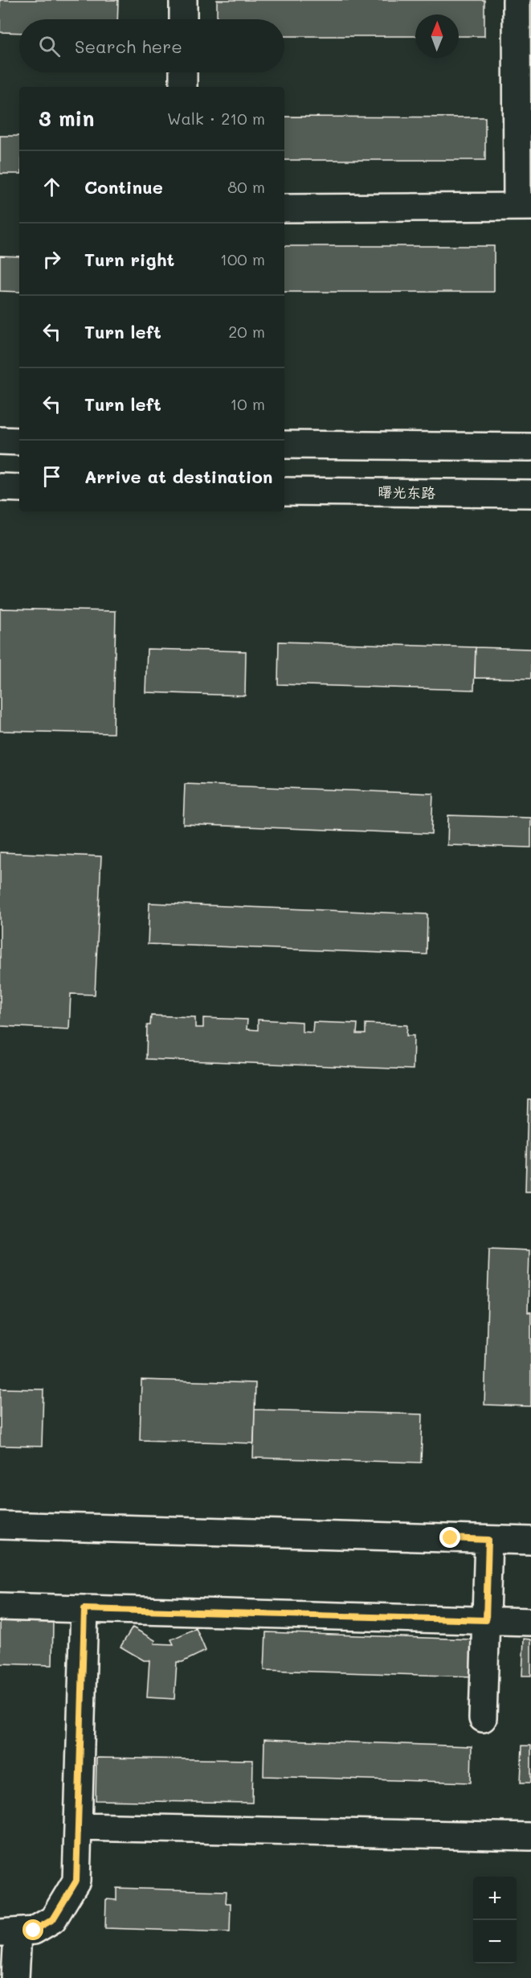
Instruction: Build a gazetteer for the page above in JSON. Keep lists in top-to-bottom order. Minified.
{"streets":{"main road":["曙光东路"]},"north":"top","page":{"search":"Search here","heading":["3 min","Walk · 210 m"],"list":[["Continue","80 m"],["Turn right","100 m"],["Turn left","20 m"],["Turn left","10 m"],"Arrive at destination"],"map_buttons":["+","−"]}}
